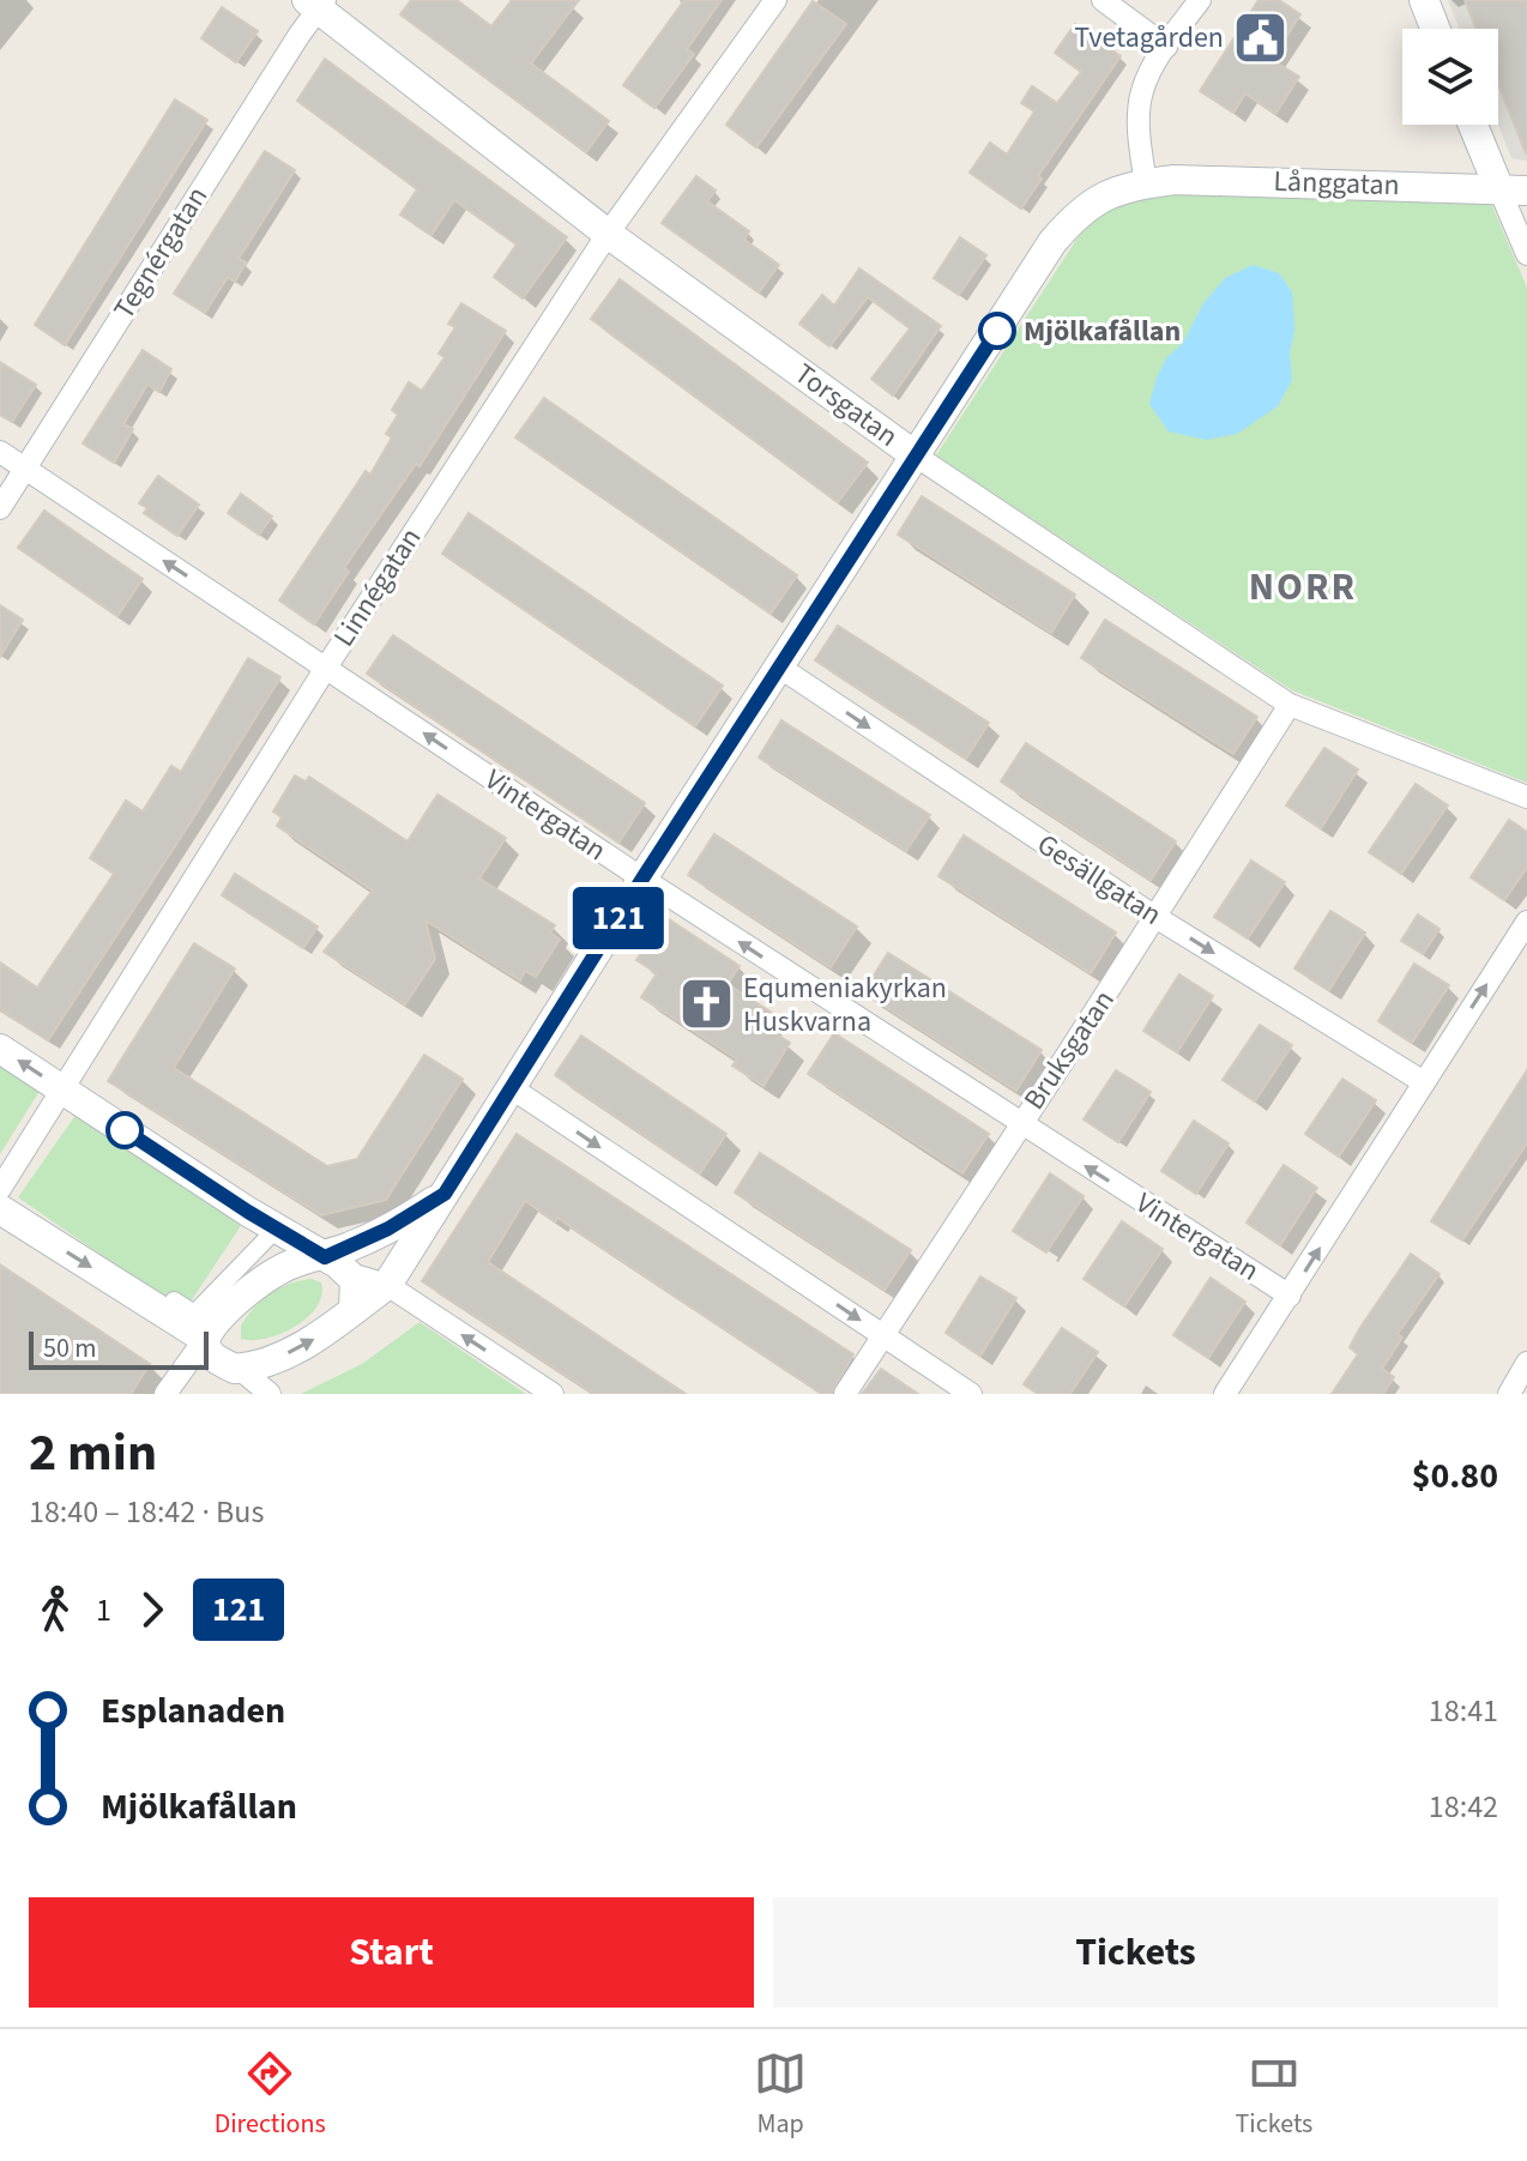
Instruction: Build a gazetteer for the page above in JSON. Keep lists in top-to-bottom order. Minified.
{"streets":{"street":["Långgatan","Tegnérgatan","Torsgatan","Linnégatan","Vintergatan","Gesällgatan","Bruksgatan"]},"crossings":[["Långgatan","Torsgatan"],["Långgatan","Vintergatan"],["Långgatan","Gesällgatan"],["Tegnérgatan","Torsgatan"],["Tegnérgatan","Vintergatan"],["Torsgatan","Linnégatan"],["Torsgatan","Bruksgatan"],["Linnégatan","Vintergatan"],["Vintergatan","Bruksgatan"],["Gesällgatan","Bruksgatan"]],"one_way":["Vintergatan","Gesällgatan"],"districts":["NORR"],"places":{"public building":["Tvetagården"],"other":["Mjölkafållan"],"church":["Equmeniakyrkan Huskvarna"]},"lines":["bus line 121"],"scale_bar":"50 m","page":{"on_map":"121","scale":"50 m","heading":["2 min","18:40 – 18:42 · Bus","$0.80"],"legs":["1","121"],"list":[{"name":"Esplanaden","value":"18:41"},{"name":"Mjölkafållan","value":"18:42"}],"buttons":["Start","Tickets"],"tabs":["Directions","Map","Tickets"]}}
